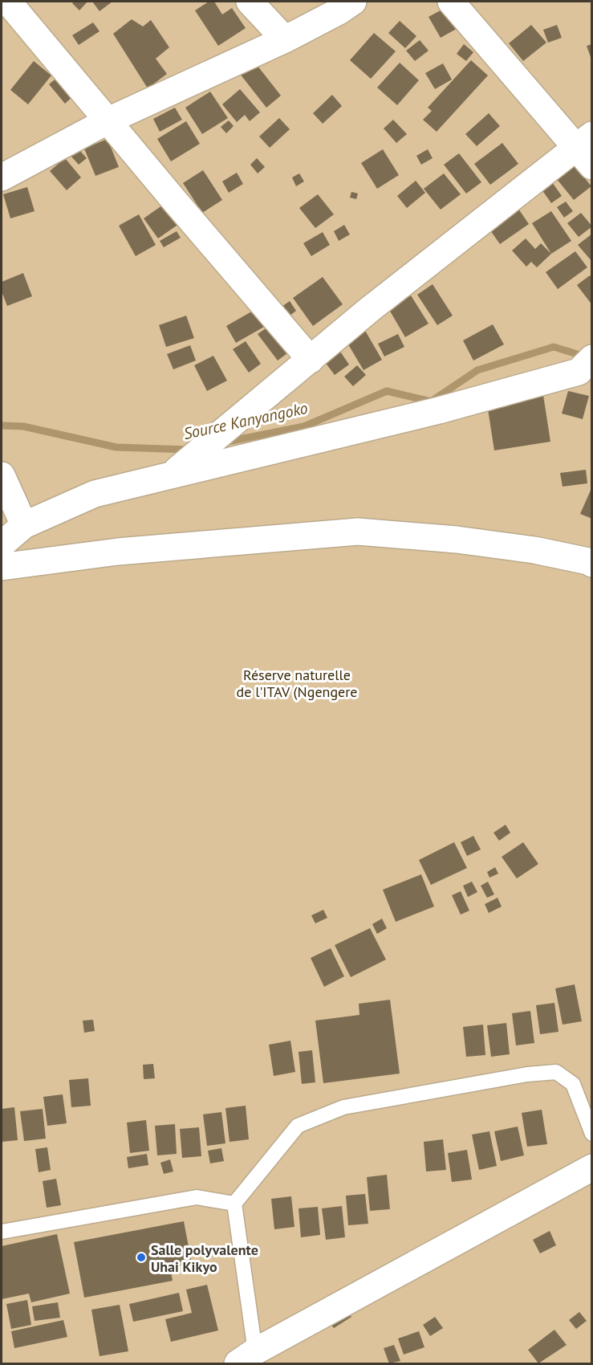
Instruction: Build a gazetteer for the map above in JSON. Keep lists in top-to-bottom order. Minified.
{"water":["Source Kanyangoko"],"parks":["Réserve naturelle de l'ITAV (Ngengere"],"places":["Salle polyvalente Uhai Kikyo"]}
